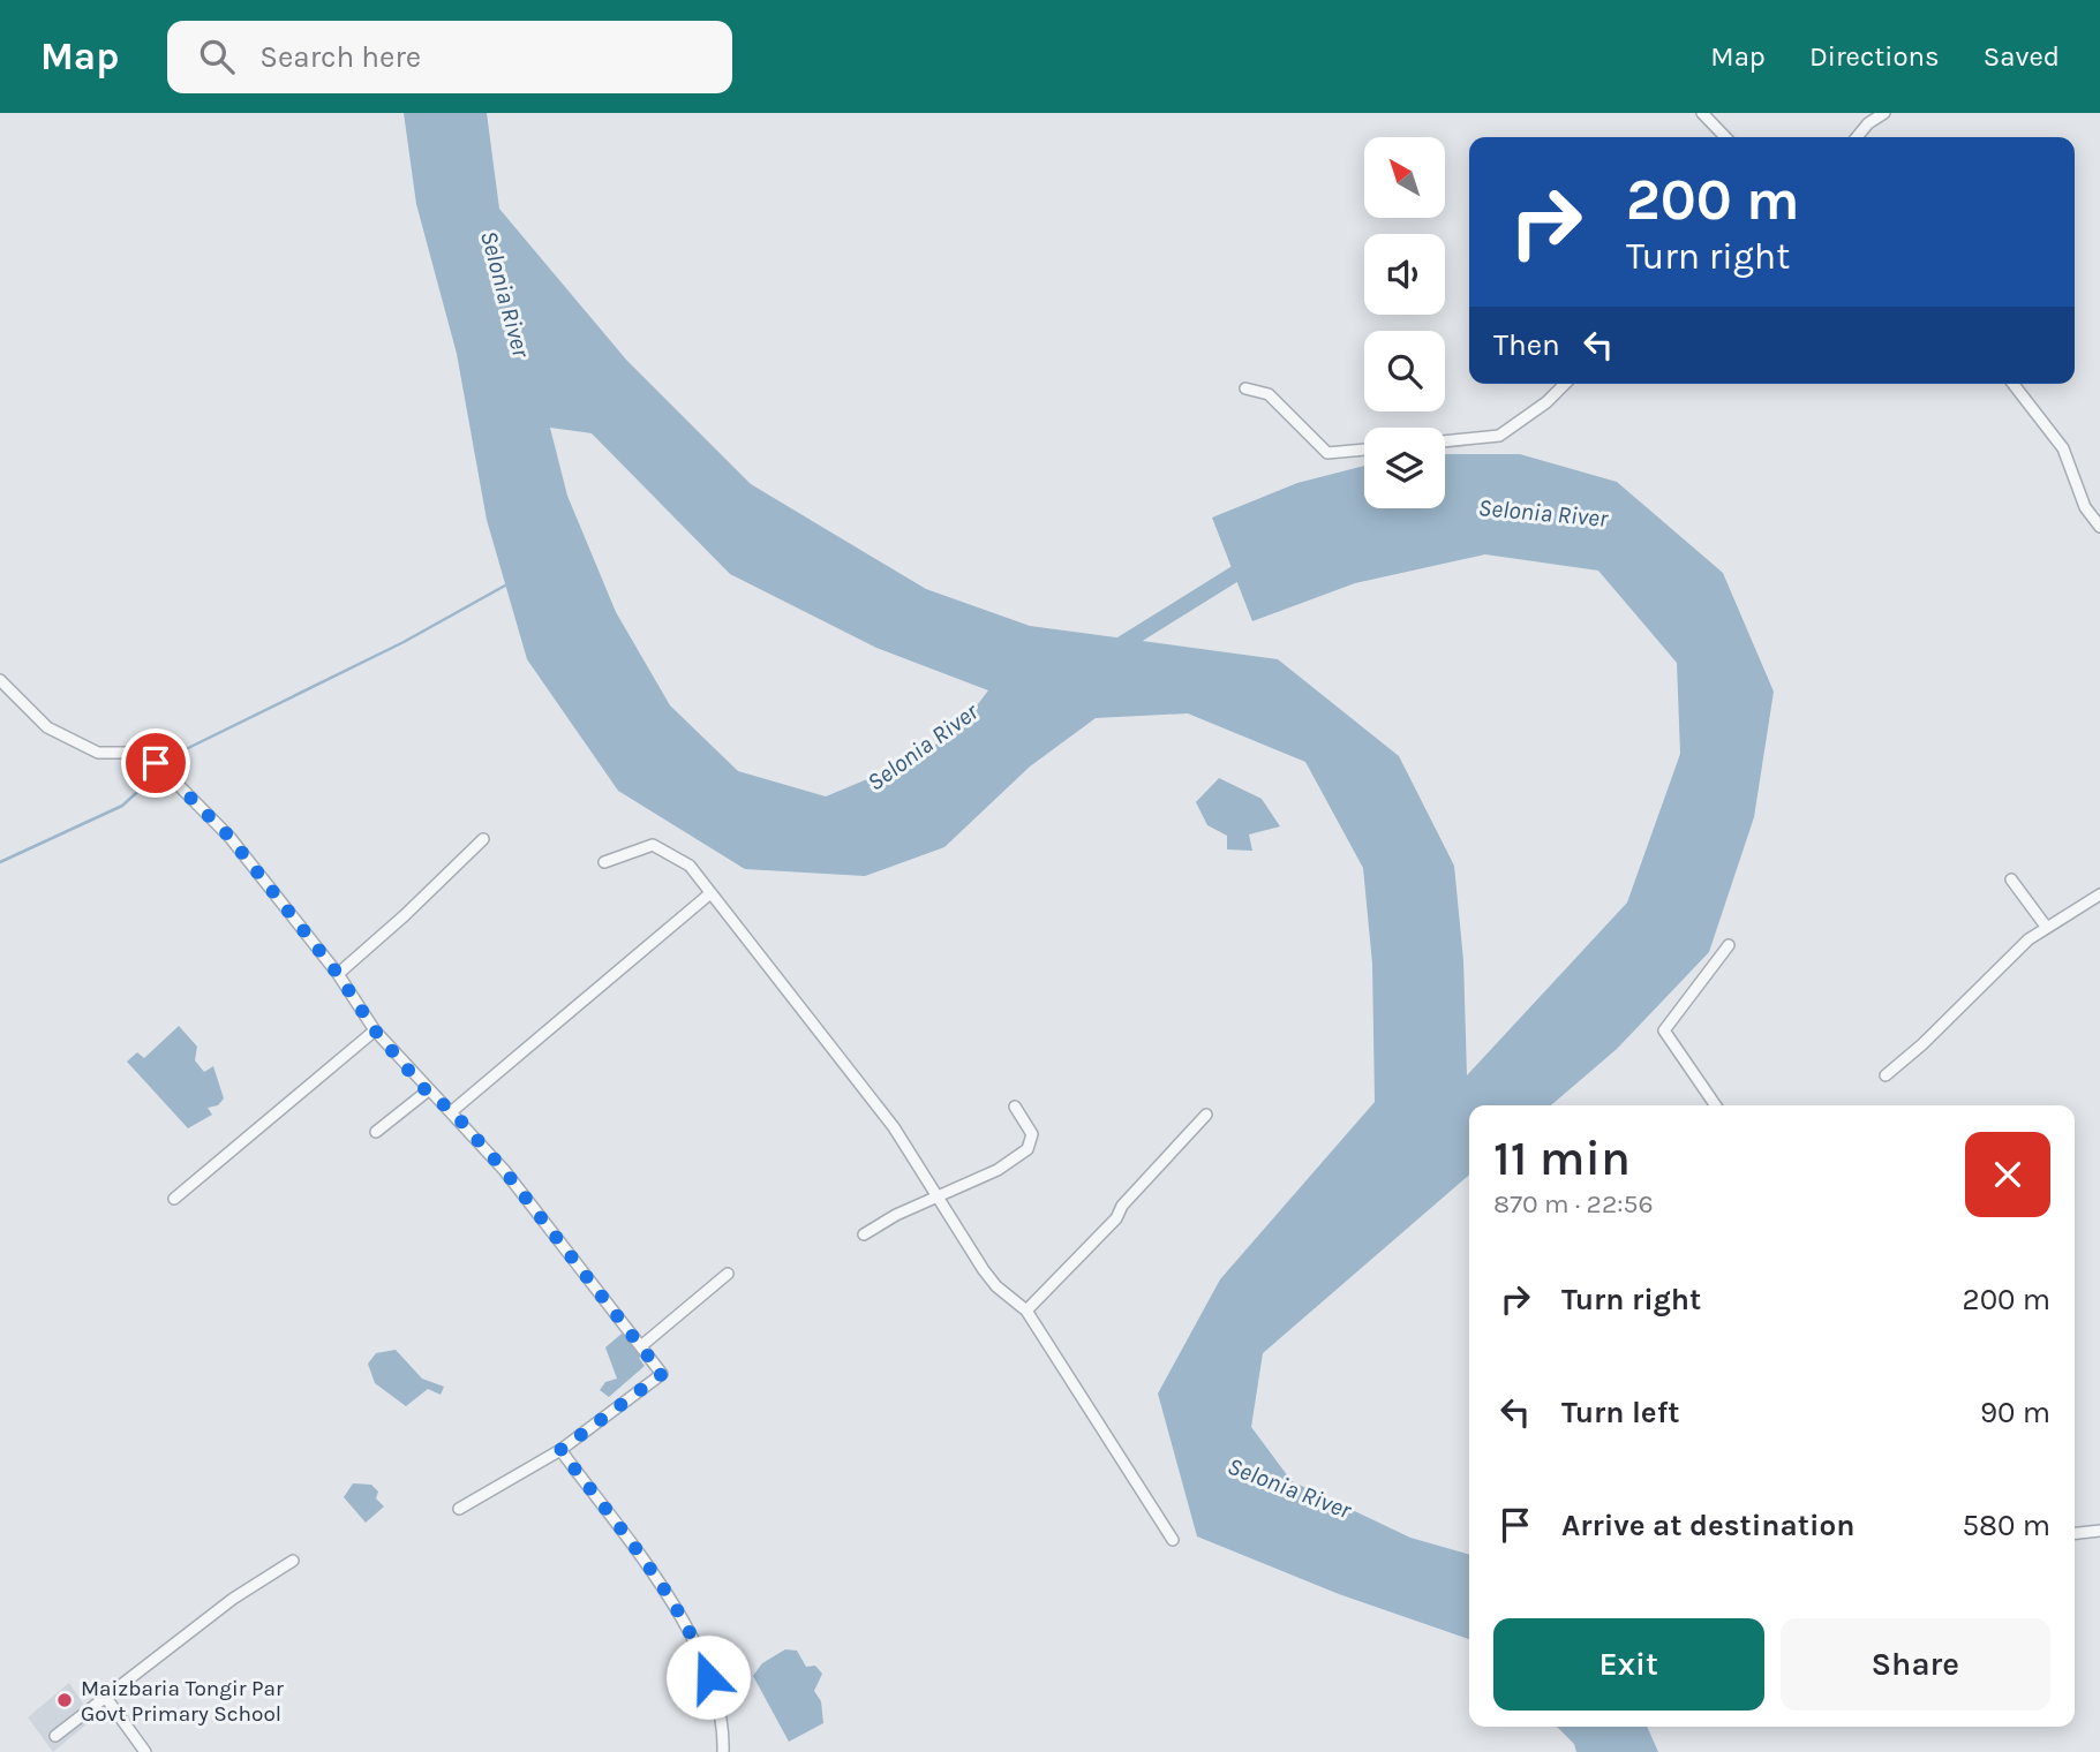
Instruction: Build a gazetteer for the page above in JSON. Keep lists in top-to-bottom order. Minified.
{"water":["Selonia River"],"places":["Maizbaria Tongir Par Govt Primary School"],"north":"top left","page":{"header":"Map","search":"Search here","nav":["Map","Directions","Saved"],"turn":["200 m","Turn right"],"then":"Then","heading":["11 min","870 m · 22:56"],"list":[{"name":"Turn right","value":"200 m"},{"name":"Turn left","value":"90 m"},{"name":"Arrive at destination","value":"580 m"}],"buttons":["Exit","Share"]}}
